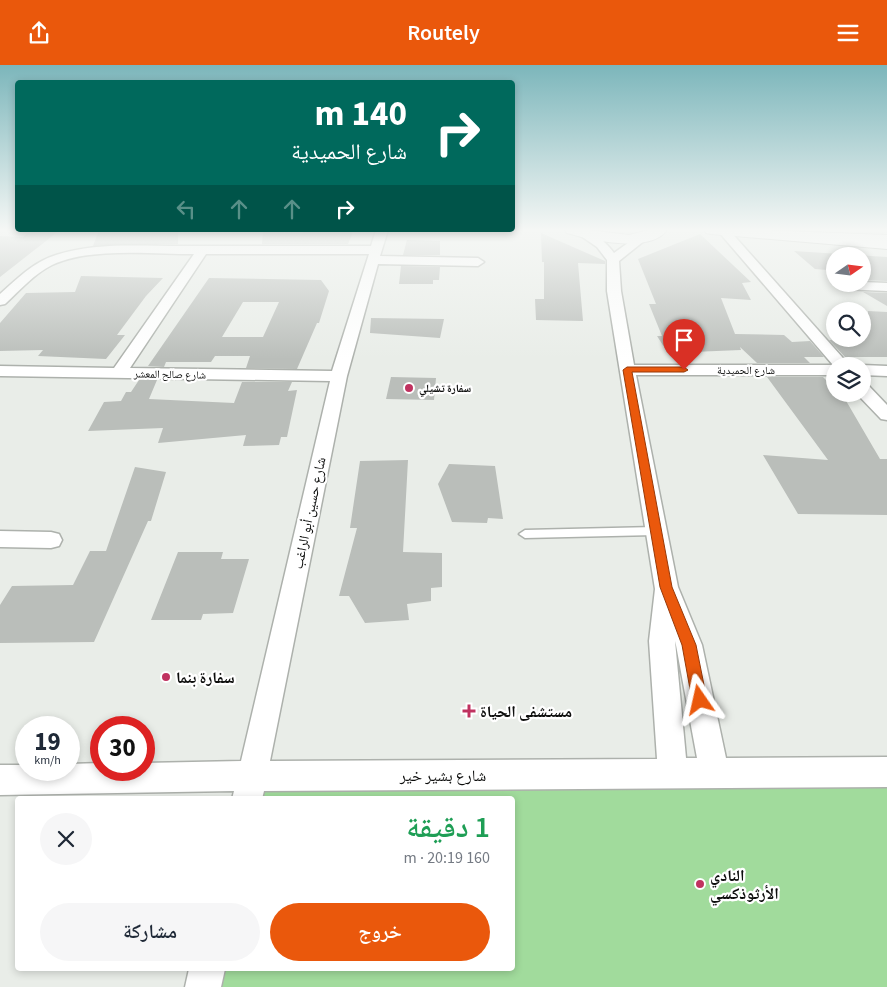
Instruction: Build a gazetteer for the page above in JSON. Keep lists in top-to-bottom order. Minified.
{"streets":{"street":["شارع الحميدية","شارع صالح المعشر","شارع حسين أبو الراغب","شارع بشير خير"]},"crossings":[["شارع صالح المعشر","شارع حسين أبو الراغب"],["شارع حسين أبو الراغب","شارع بشير خير"]],"places":{"other":["سفارة تشيلي","سفارة بنما","النادي الأرثوذكسي"],"health":["مستشفى الحياة"]},"north":"right","page":{"header":"Routely","turn":["140 m","شارع الحميدية"],"speed":"19 km/h","limit":"30","heading":["1 دقيقة","160 m · 20:19"],"buttons":["خروج","مشاركة"]}}
